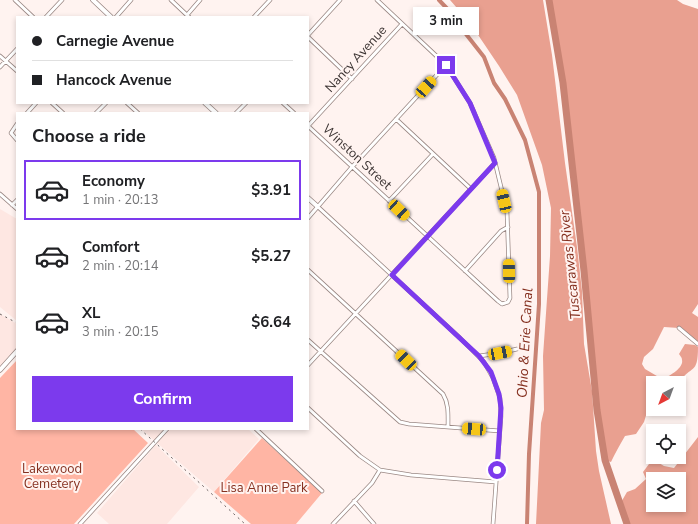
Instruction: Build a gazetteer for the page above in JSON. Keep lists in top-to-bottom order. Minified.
{"streets":{"street":["Nancy Avenue","Winston Street"]},"water":["Tuscarawas River","Ohio & Erie Canal"],"parks":["Lakewood Cemetery","Lisa Anne Park"],"north":"bottom left","page":{"bubble":"3 min","banner":["Carnegie Avenue","Hancock Avenue"],"heading":"Choose a ride","list":[{"name":"Economy","note":"1 min · 20:13","value":"$3.91"},{"name":"Comfort","note":"2 min · 20:14","value":"$5.27"},{"name":"XL","note":"3 min · 20:15","value":"$6.64"}],"buttons":"Confirm"}}
